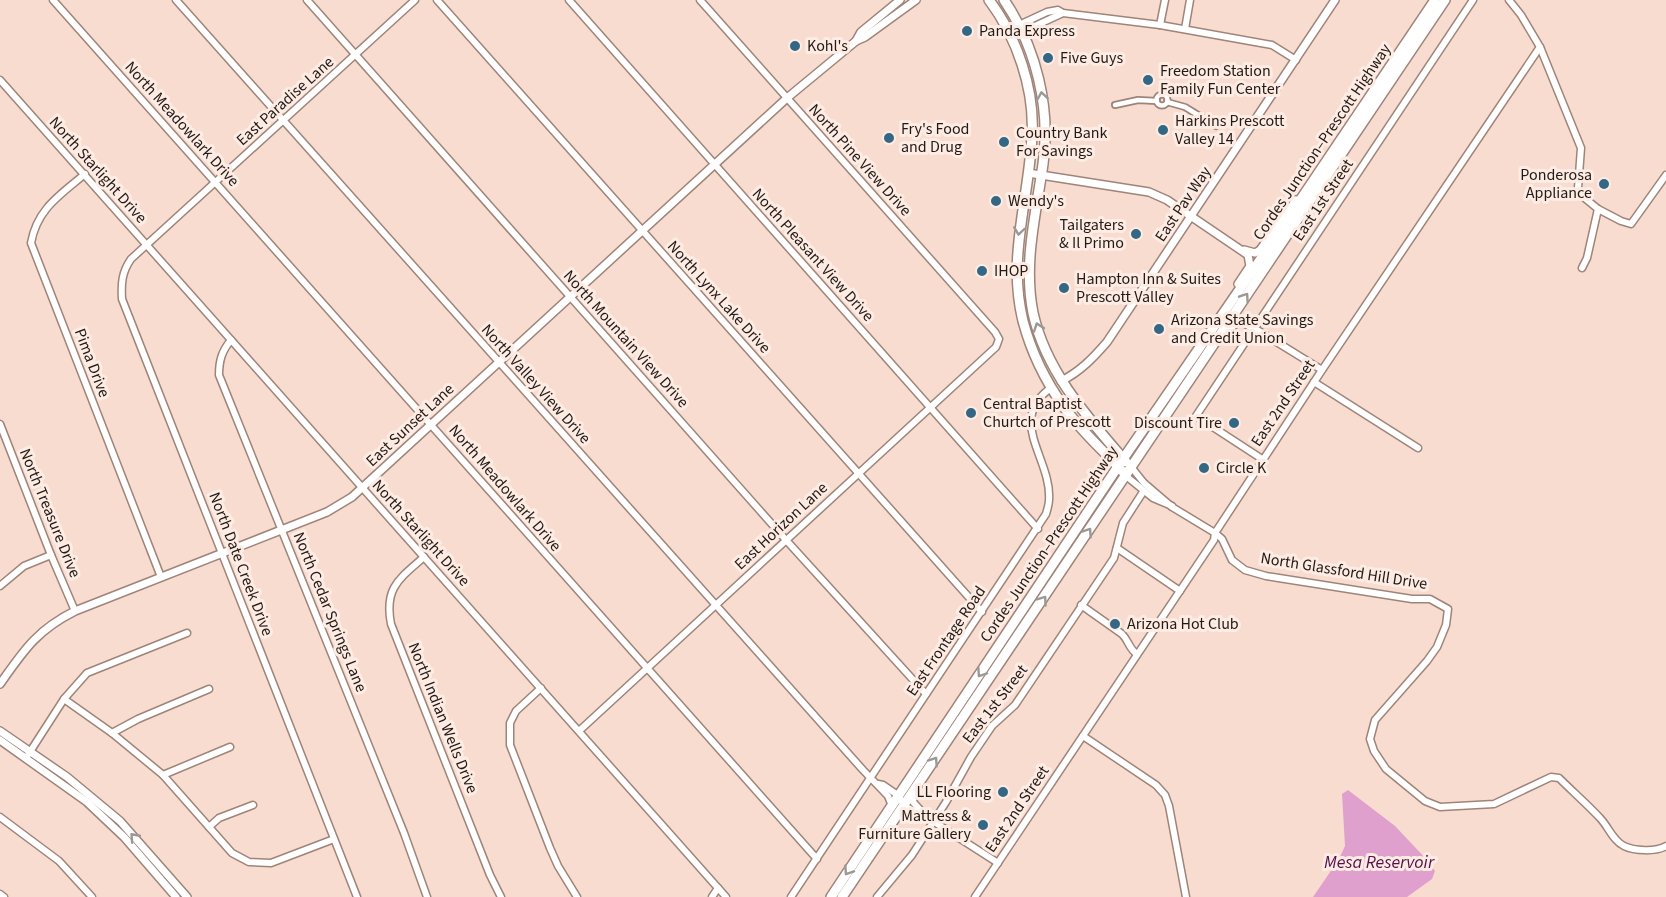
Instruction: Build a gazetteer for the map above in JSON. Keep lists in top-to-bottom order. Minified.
{"streets":{"main road":["Cordes Junction–Prescott Highway","North Glassford Hill Drive"],"street":["East Paradise Lane","North Meadowlark Drive","North Pine View Drive","North Starlight Drive","East 1st Street","East Pav Way","North Pleasant View Drive","North Lynx Lake Drive","North Mountain View Drive","Pima Drive","North Valley View Drive","East 2nd Street","East Sunset Lane","North Treasure Drive","East Horizon Lane","North Date Creek Drive","North Cedar Springs Lane","East Frontage Road","North Indian Wells Drive"]},"crossings":[["East Paradise Lane","North Meadowlark Drive"],["East Paradise Lane","North Starlight Drive"],["East Paradise Lane","North Mountain View Drive"],["East Paradise Lane","North Valley View Drive"],["East Paradise Lane","North Date Creek Drive"],["North Meadowlark Drive","East Sunset Lane"],["North Meadowlark Drive","East Horizon Lane"],["North Meadowlark Drive","East Frontage Road"],["Cordes Junction–Prescott Highway","North Valley View Drive"],["Cordes Junction–Prescott Highway","North Glassford Hill Drive"],["North Pine View Drive","East Sunset Lane"],["North Pine View Drive","East Horizon Lane"],["North Starlight Drive","Pima Drive"],["North Starlight Drive","East Sunset Lane"],["North Starlight Drive","East Horizon Lane"],["North Starlight Drive","North Date Creek Drive"],["North Starlight Drive","North Cedar Springs Lane"],["North Starlight Drive","North Indian Wells Drive"],["East 1st Street","East 2nd Street"],["East 1st Street","North Glassford Hill Drive"],["East Pav Way","North Glassford Hill Drive"],["North Pleasant View Drive","East Sunset Lane"],["North Pleasant View Drive","East Horizon Lane"],["North Pleasant View Drive","East Frontage Road"],["North Lynx Lake Drive","East Sunset Lane"],["North Lynx Lake Drive","East Horizon Lane"],["North Lynx Lake Drive","East Frontage Road"],["North Mountain View Drive","East Sunset Lane"],["North Mountain View Drive","East Horizon Lane"],["North Mountain View Drive","East Frontage Road"],["Pima Drive","East Sunset Lane"],["North Valley View Drive","East Sunset Lane"],["North Valley View Drive","East Horizon Lane"],["North Valley View Drive","East Frontage Road"],["East 2nd Street","North Glassford Hill Drive"],["East Sunset Lane","North Treasure Drive"],["East Sunset Lane","North Date Creek Drive"],["East Sunset Lane","North Cedar Springs Lane"],["North Glassford Hill Drive","East Frontage Road"]],"water":["Mesa Reservoir"],"places":["Panda Express","Kohl's","Five Guys","Freedom Station Family Fun Center","Harkins Prescott Valley 14","Fry's Food and Drug","Country Bank For Savings","Ponderosa Appliance","Wendy's","Tailgaters & Il Primo","IHOP","Hampton Inn & Suites Prescott Valley","Arizona State Savings and Credit Union","Central Baptist Churtch of Prescott","Discount Tire","Circle K","Arizona Hot Club","LL Flooring","Mattress & Furniture Gallery"]}
